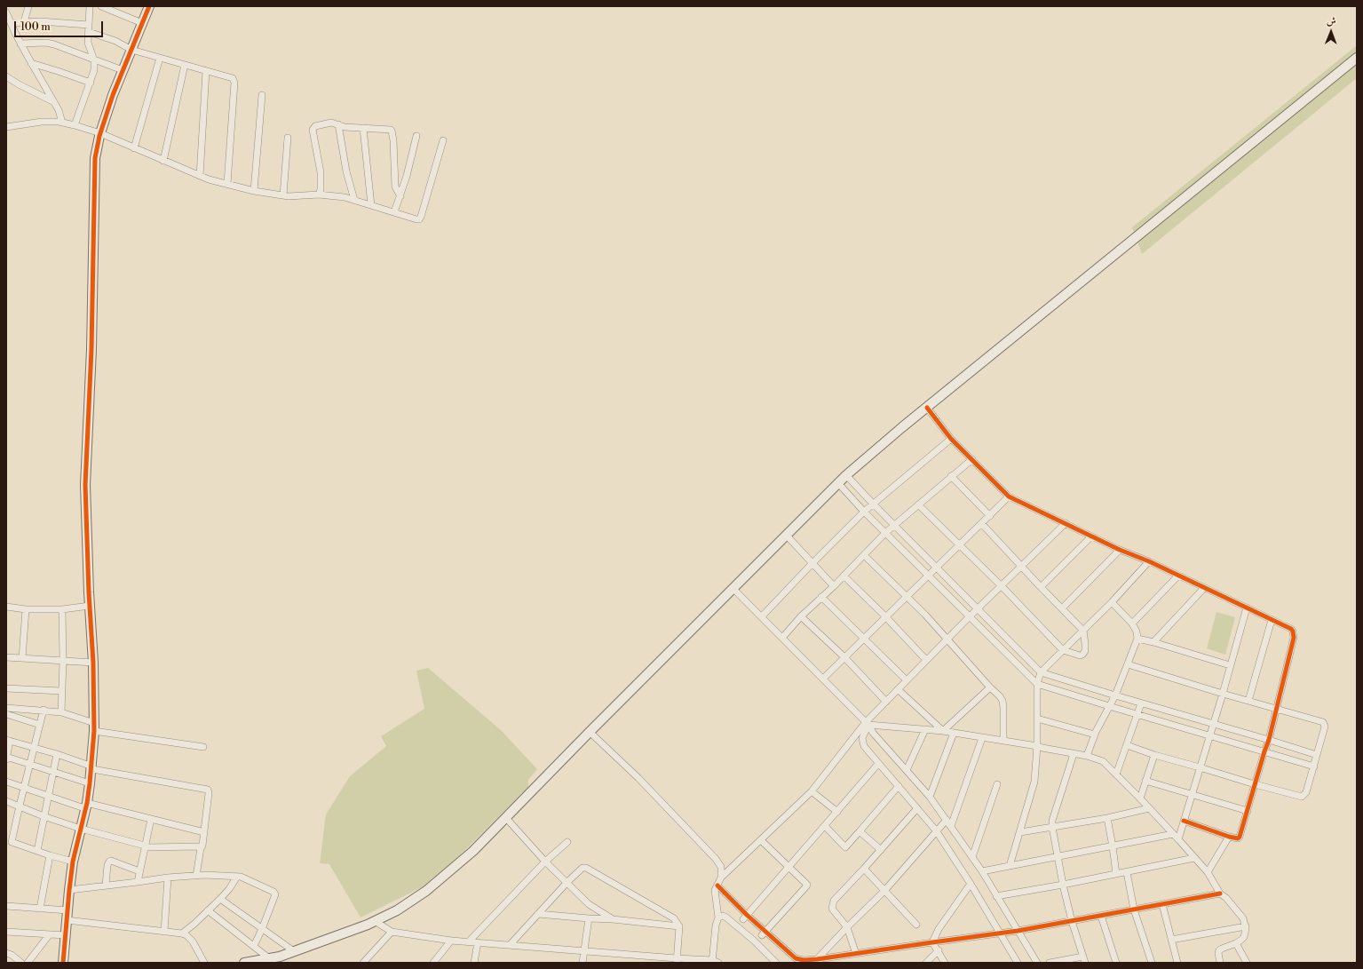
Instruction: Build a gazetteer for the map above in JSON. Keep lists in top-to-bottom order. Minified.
{"scale_bar":"100 m","north":"top"}
